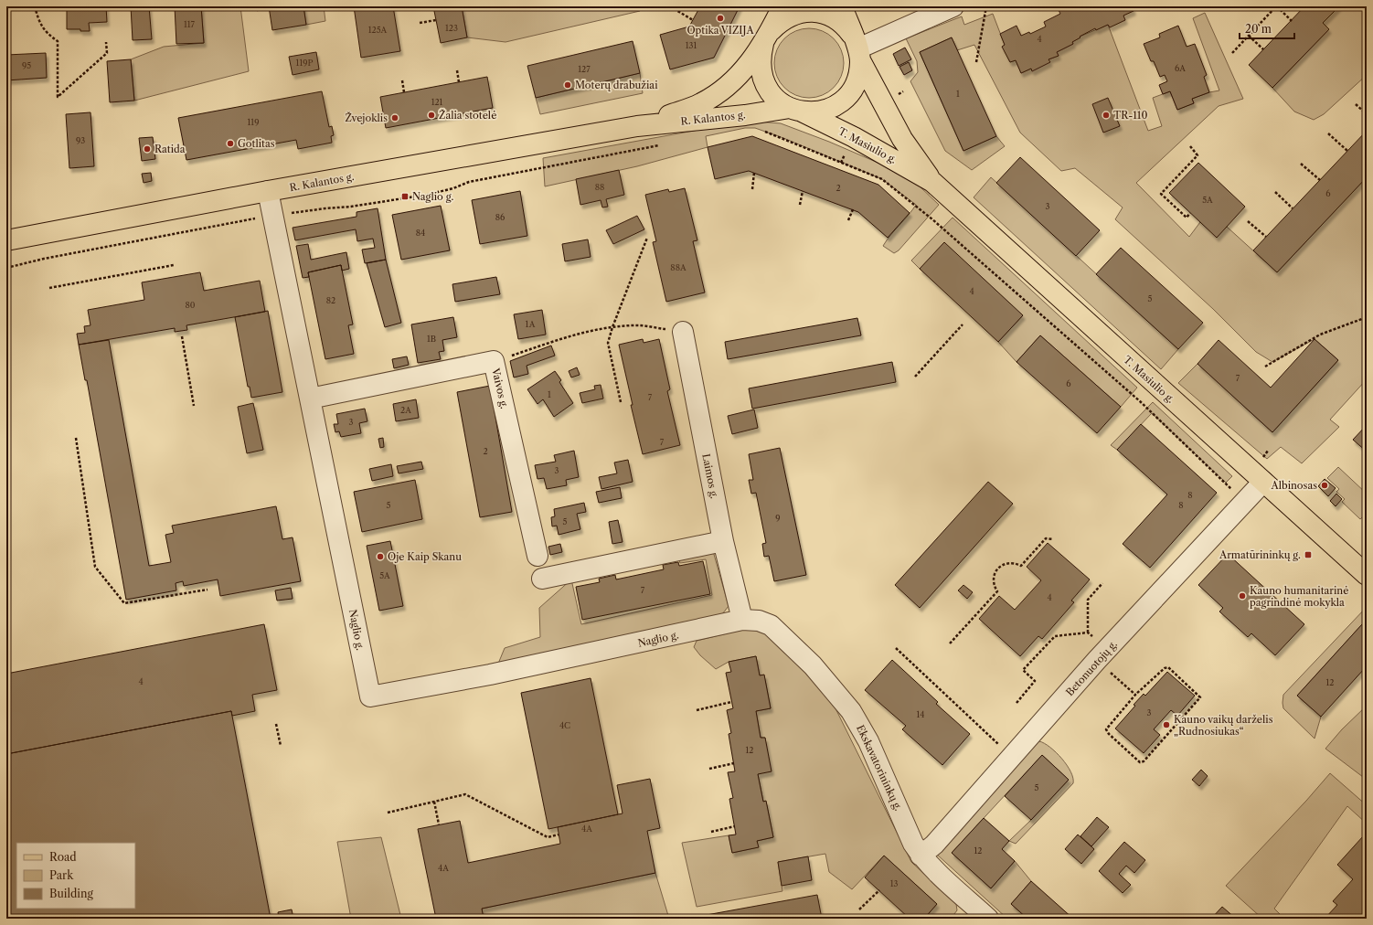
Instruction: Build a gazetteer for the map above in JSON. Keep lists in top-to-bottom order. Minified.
{"streets":{"main road":["R. Kalantos g.","T. Masiulio g."],"street":["Vaivos g.","Laimos g.","Naglio g.","Betonuotojų g.","Ekskavatorininkų g."]},"crossings":[["R. Kalantos g.","T. Masiulio g."],["R. Kalantos g.","Naglio g."],["T. Masiulio g.","Betonuotojų g."],["Vaivos g.","Naglio g."],["Laimos g.","Naglio g."],["Laimos g.","Ekskavatorininkų g."],["Naglio g.","Ekskavatorininkų g."],["Betonuotojų g.","Ekskavatorininkų g."]],"places":{"other":["Optika VIZIJA","Moterų drabužiai","Žalia stotelė","TR-110","Žvejoklis","Gotlitas","Ratida","Albinosas","Oje Kaip Skanu","Kauno humanitarinė pagrindinė mokykla","Kauno vaikų darželis „Rudnosiukas“"],"transit":["Naglio g.","Armatūrininkų g."]},"house_numbers":["117","123","125A","4","131","119P","95","6A","127","1","121","119","93","88","2","6","5A","3","86","84","88A","4","5","82","80","1A","1B","7","6","1","7","2A","3","7","2","3","8","5","8","9","5","5A","7","4","4","12","3","14","4C","12","5","4A","12","4A","13"],"legend":["Road","Park","Building"],"scale_bar":"20 m"}
